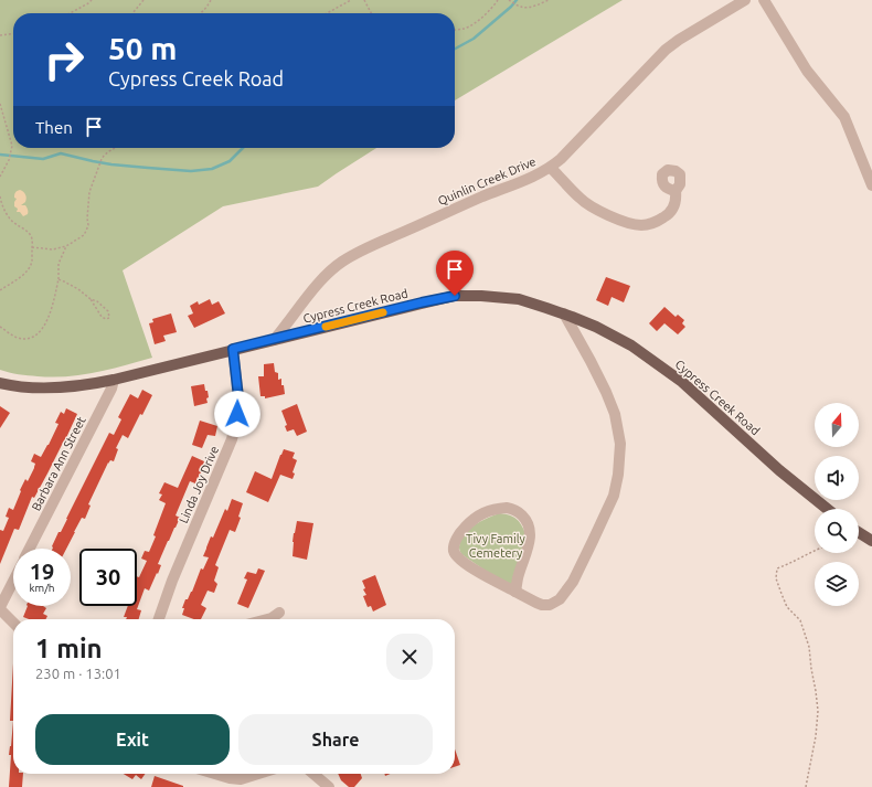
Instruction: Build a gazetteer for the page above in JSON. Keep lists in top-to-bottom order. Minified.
{"streets":{"main road":["Cypress Creek Road"],"street":["Quinlin Creek Drive","Barbara Ann Street","Linda Joy Drive"]},"crossings":[["Quinlin Creek Drive","Cypress Creek Road"],["Cypress Creek Road","Barbara Ann Street"],["Cypress Creek Road","Linda Joy Drive"]],"parks":["Tivy Family Cemetery"],"north":"top","page":{"turn":["50 m","Cypress Creek Road"],"then":"Then","speed":"19 km/h","limit":"30","heading":["1 min","230 m · 13:01"],"buttons":["Exit","Share"]}}
